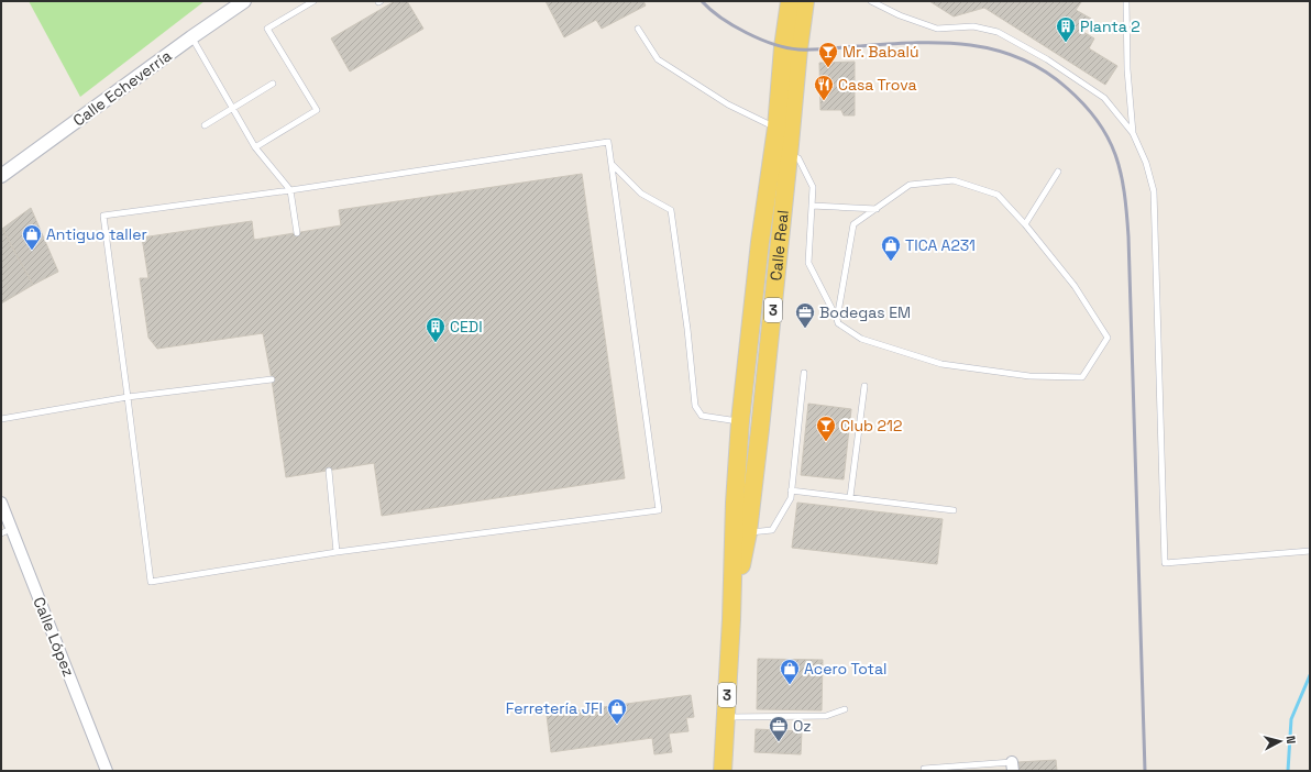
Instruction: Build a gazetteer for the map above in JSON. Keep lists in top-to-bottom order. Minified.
{"streets":{"main road":["Calle Real","3"],"street":["Calle Echeverría","Calle López"]},"places":{"building":["Planta 2","CEDI"],"bar":["Mr. Babalú","Club 212"],"restaurant":["Casa Trova"],"shop":["Antiguo taller","TICA A231","Acero Total","Ferretería JFI"],"office":["Bodegas EM","Oz"]},"north":"right"}
